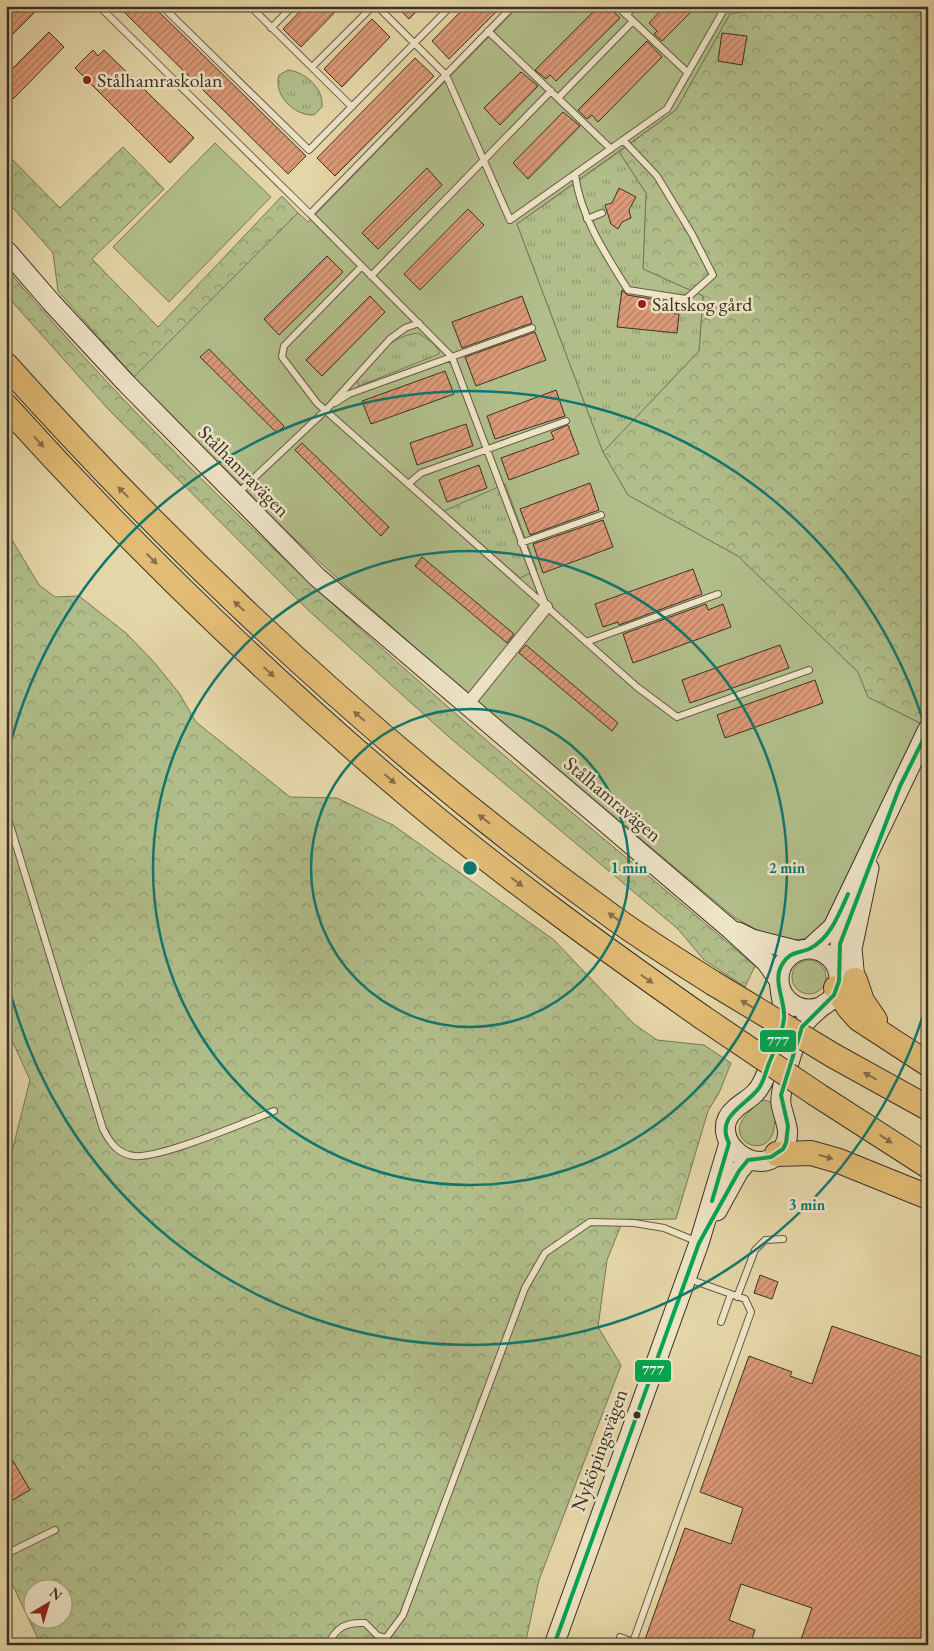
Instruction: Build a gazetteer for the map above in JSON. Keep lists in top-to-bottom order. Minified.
{"streets":{"main road":["Stålhamravägen","Nyköpingsvägen"]},"crossings":[["Stålhamravägen","Nyköpingsvägen"]],"places":["Stålhamraskolan","Saltskog gård"],"lines":["transit line 777"],"north":"top right","rings":["1 min","2 min","3 min"]}
